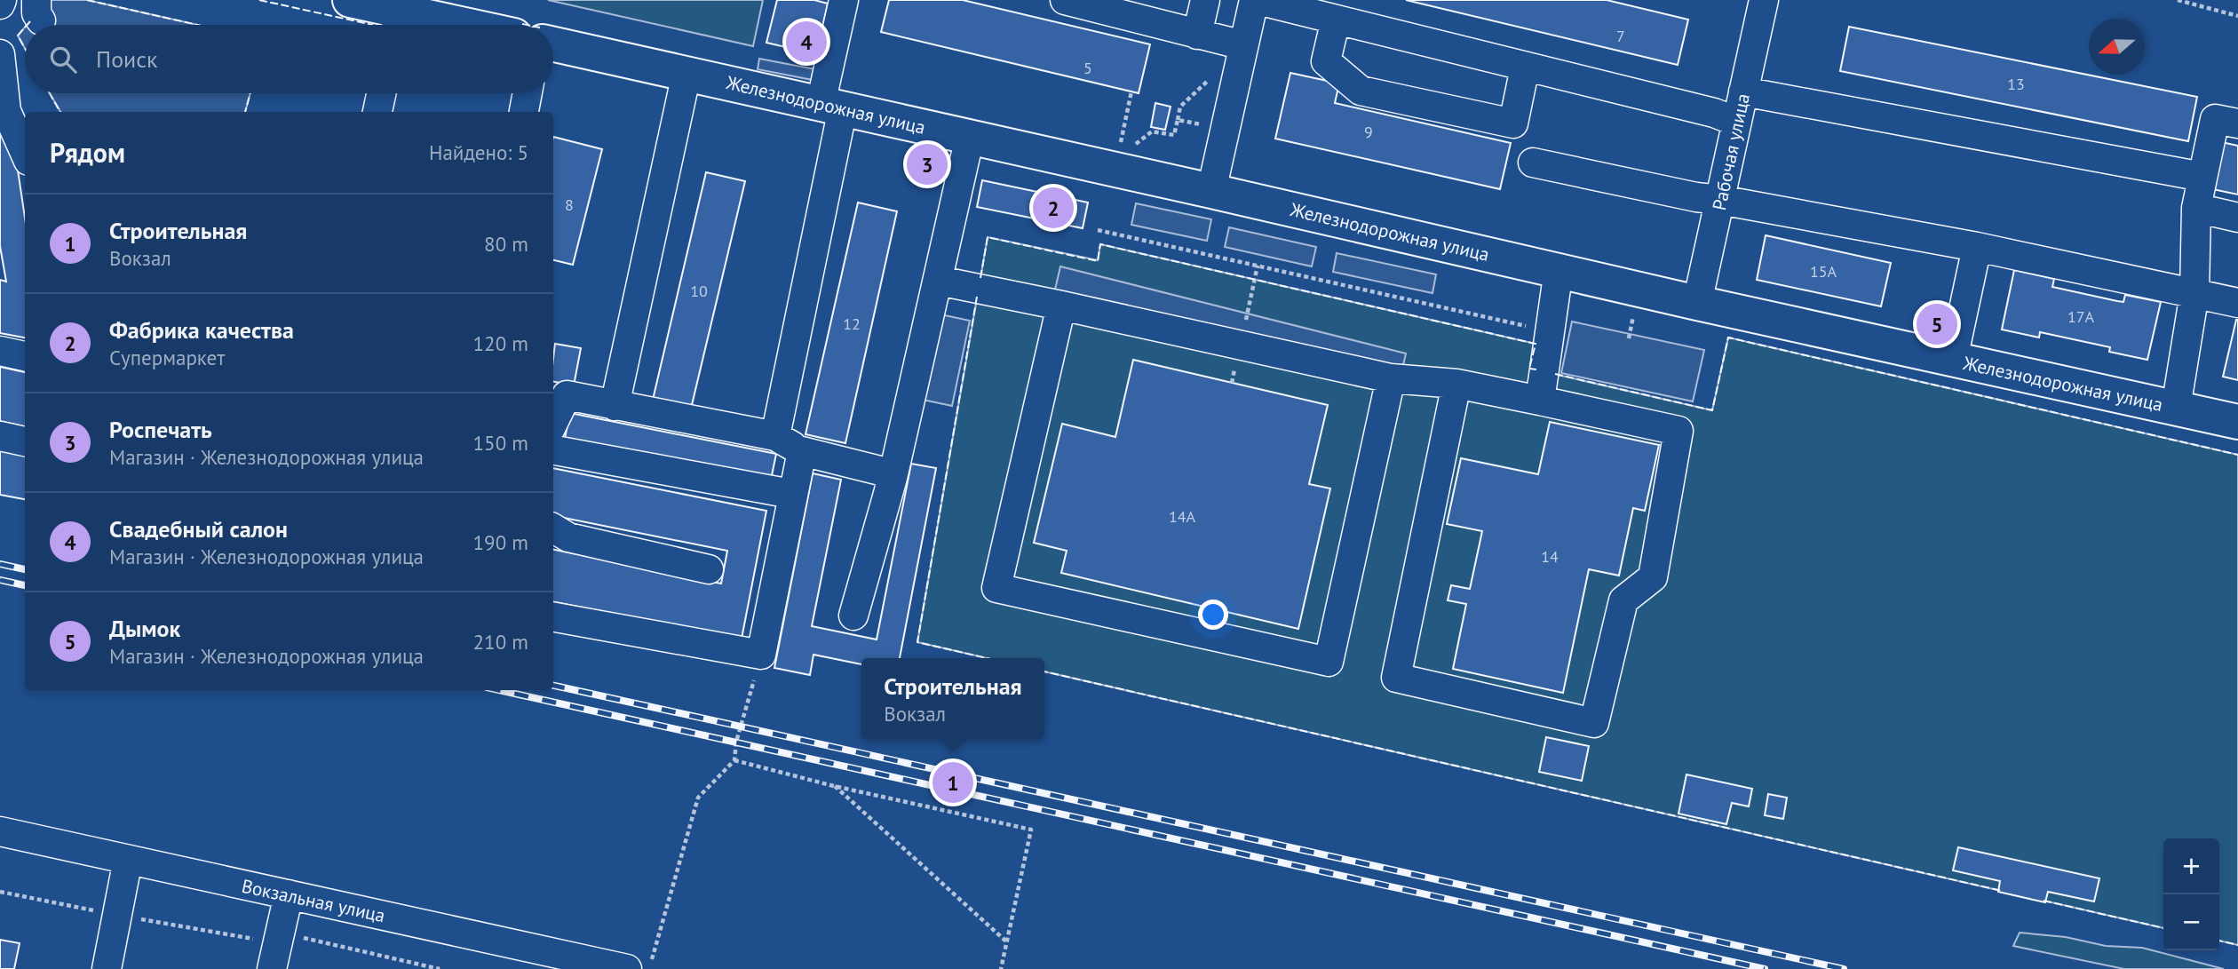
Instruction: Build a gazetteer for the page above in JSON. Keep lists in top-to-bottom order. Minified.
{"streets":{"main road":["Железнодорожная улица"],"street":["Рабочая улица","Вокзальная улица"]},"crossings":[["Железнодорожная улица","Рабочая улица"]],"house_numbers":["7","5","13","9","8","15А","10","17А","12","14А","14"],"north":"left","page":{"pins":["4","3","2","5","1"],"search":"Поиск","heading":["Рядом","Найдено: 5"],"list":[{"mark":"1","name":"Строительная","note":"Вокзал","value":"80 m"},{"mark":"2","name":"Фабрика качества","note":"Супермаркет","value":"120 m"},{"mark":"3","name":"Роспечать","note":"Магазин · Железнодорожная улица","value":"150 m"},{"mark":"4","name":"Свадебный салон","note":"Магазин · Железнодорожная улица","value":"190 m"},{"mark":"5","name":"Дымок","note":"Магазин · Железнодорожная улица","value":"210 m"}],"popup":["Строительная","Вокзал"],"map_buttons":["+","−"]}}
